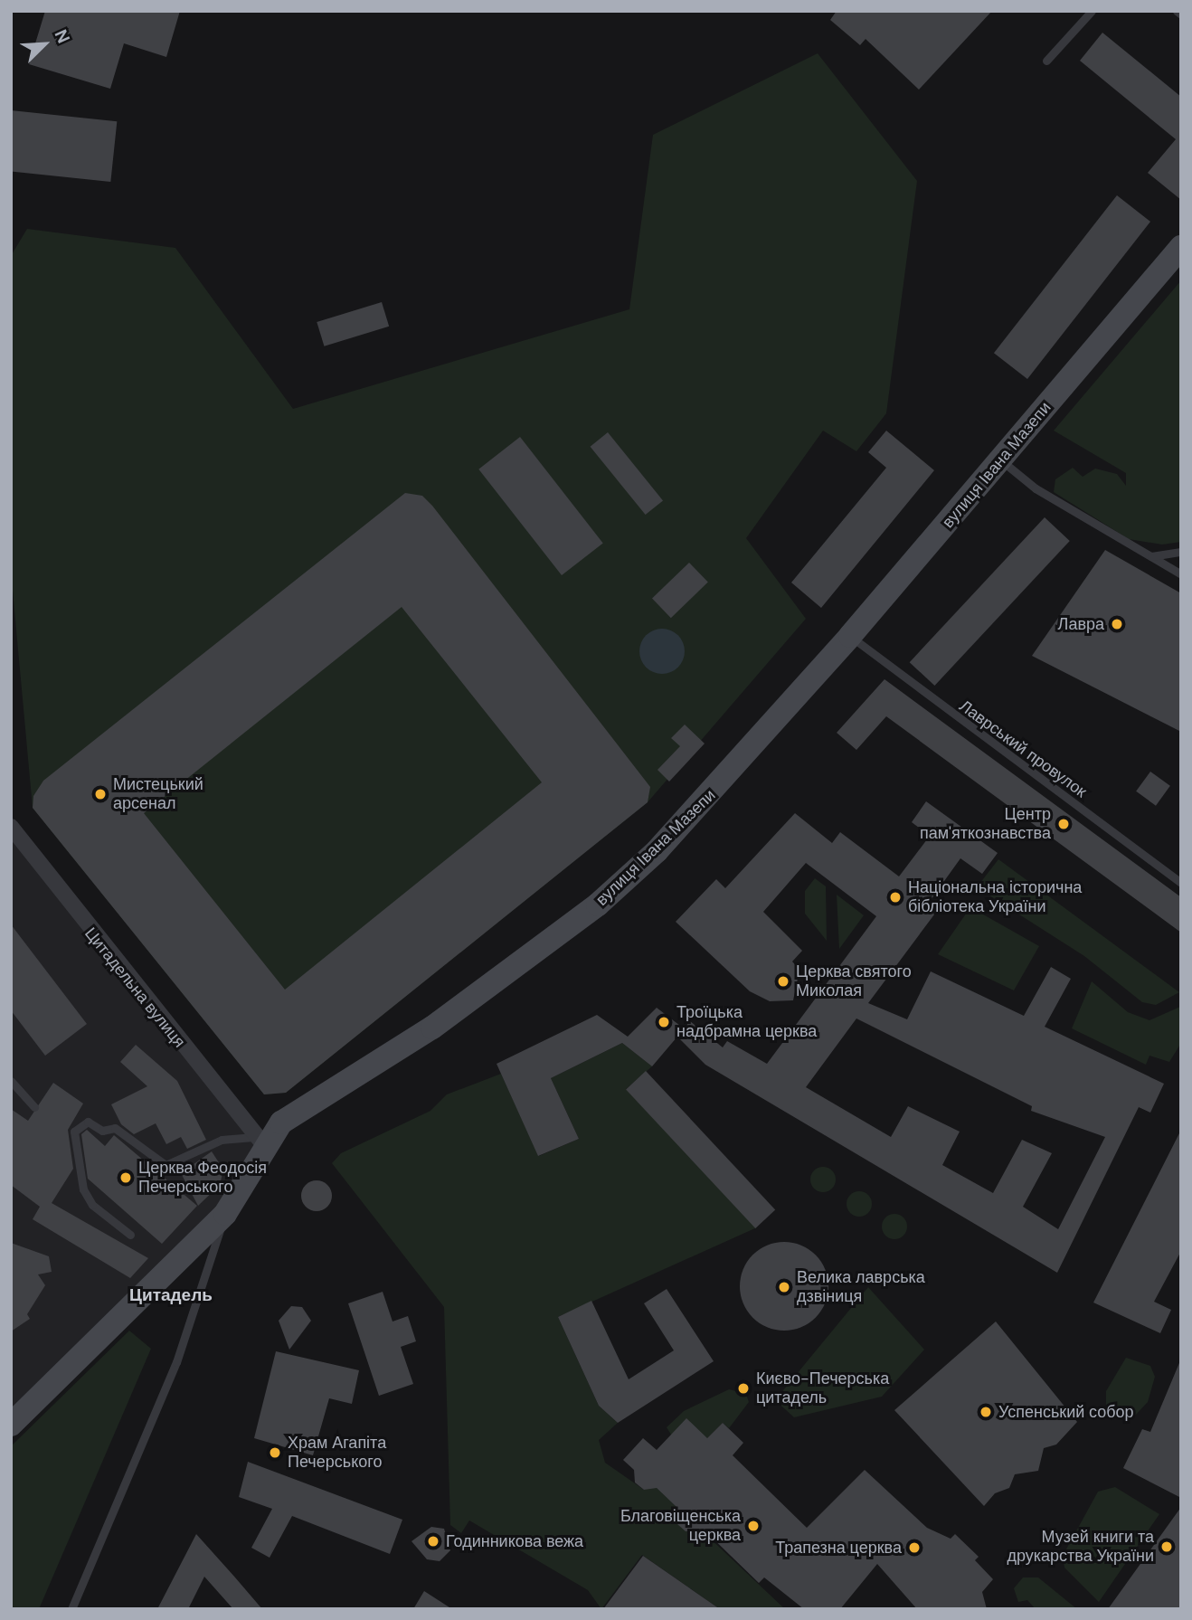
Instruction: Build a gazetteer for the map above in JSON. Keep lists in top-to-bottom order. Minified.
{"streets":{"main road":["вулиця Івана Мазепи"],"street":["Цитадельна вулиця"],"lane":["Лаврський провулок"]},"crossings":[["вулиця Івана Мазепи","Лаврський провулок"],["вулиця Івана Мазепи","Цитадельна вулиця"]],"districts":["Цитадель"],"places":["Лавра","Мистецький арсенал","Центр пам'яткознавства","Національна історична бібліотека України","Церква святого Миколая","Троїцька надбрамна церква","Церква Феодосія Печерського","Велика лаврська дзвіниця","Києво-Печерська цитадель","Успенський собор","Храм Агапіта Печерського","Благовіщенська церква","Годинникова вежа","Музей книги та друкарства України","Трапезна церква"],"north":"top right"}
